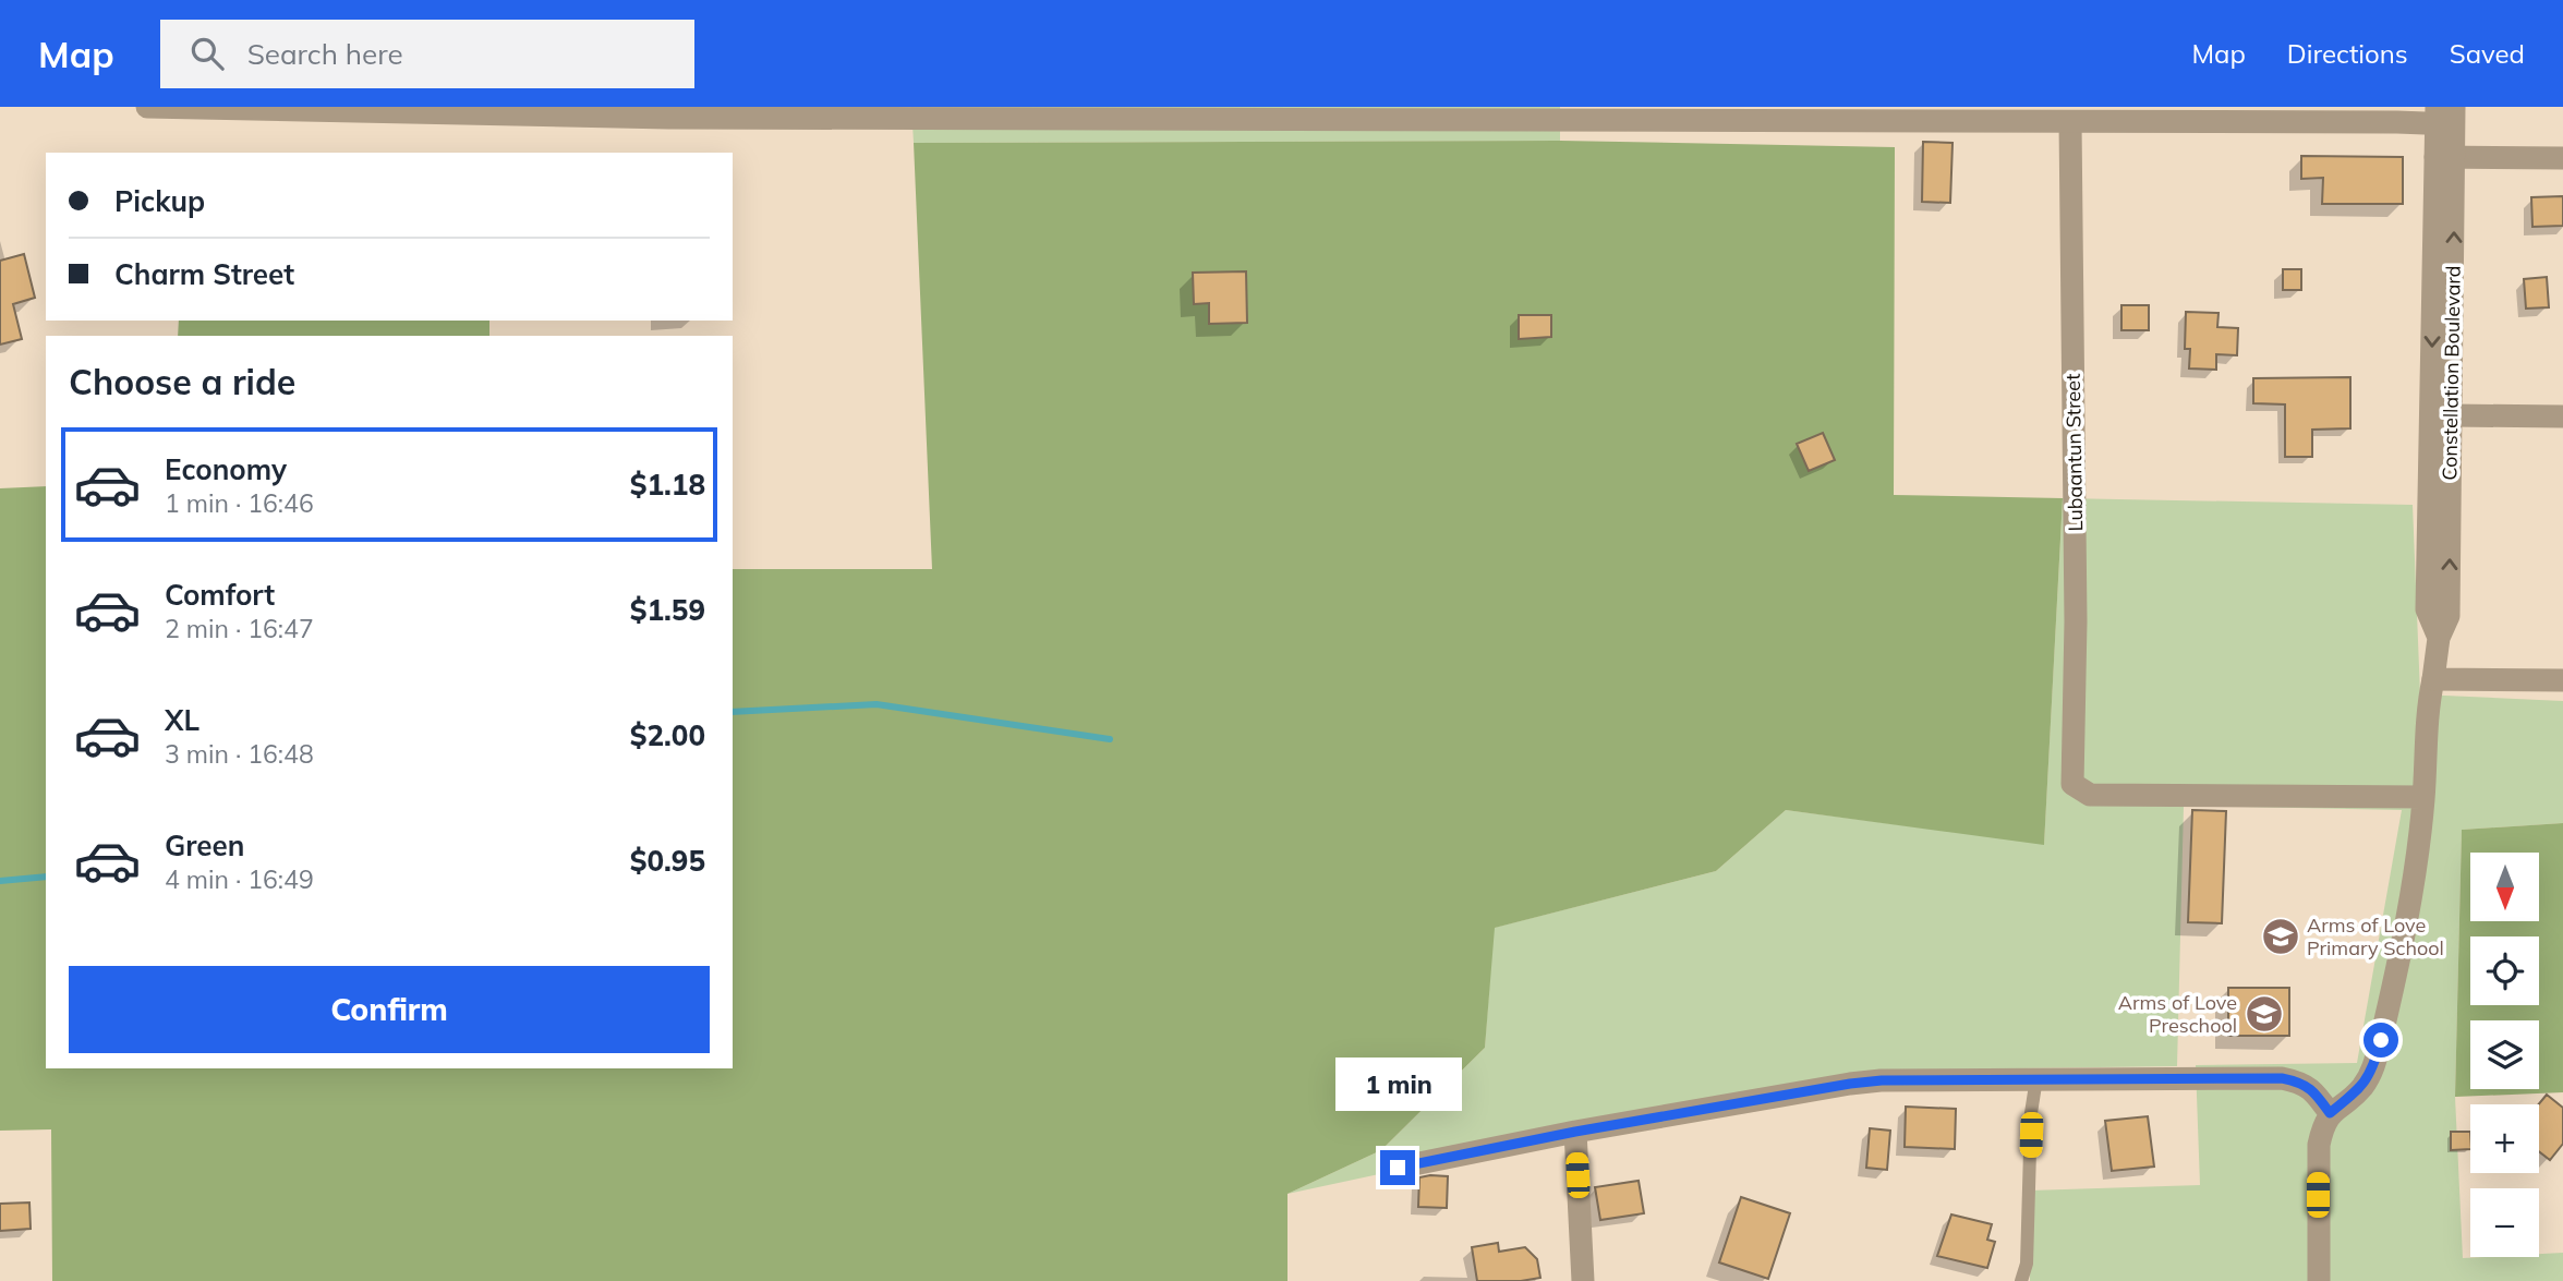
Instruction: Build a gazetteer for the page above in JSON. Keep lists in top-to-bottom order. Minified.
{"streets":{"street":["Constellation Boulevard","Lubaantun Street"]},"crossings":[["Constellation Boulevard","Lubaantun Street"]],"places":{"school or university":["Arms of Love Primary School","Arms of Love Preschool"]},"north":"bottom","page":{"header":"Map","search":"Search here","nav":["Map","Directions","Saved"],"banner":["Pickup","Charm Street"],"heading":"Choose a ride","list":[{"name":"Economy","note":"1 min · 16:46","value":"$1.18"},{"name":"Comfort","note":"2 min · 16:47","value":"$1.59"},{"name":"XL","note":"3 min · 16:48","value":"$2.00"},{"name":"Green","note":"4 min · 16:49","value":"$0.95"}],"map_buttons":["+","−"],"buttons":"Confirm","bubble":"1 min"}}
